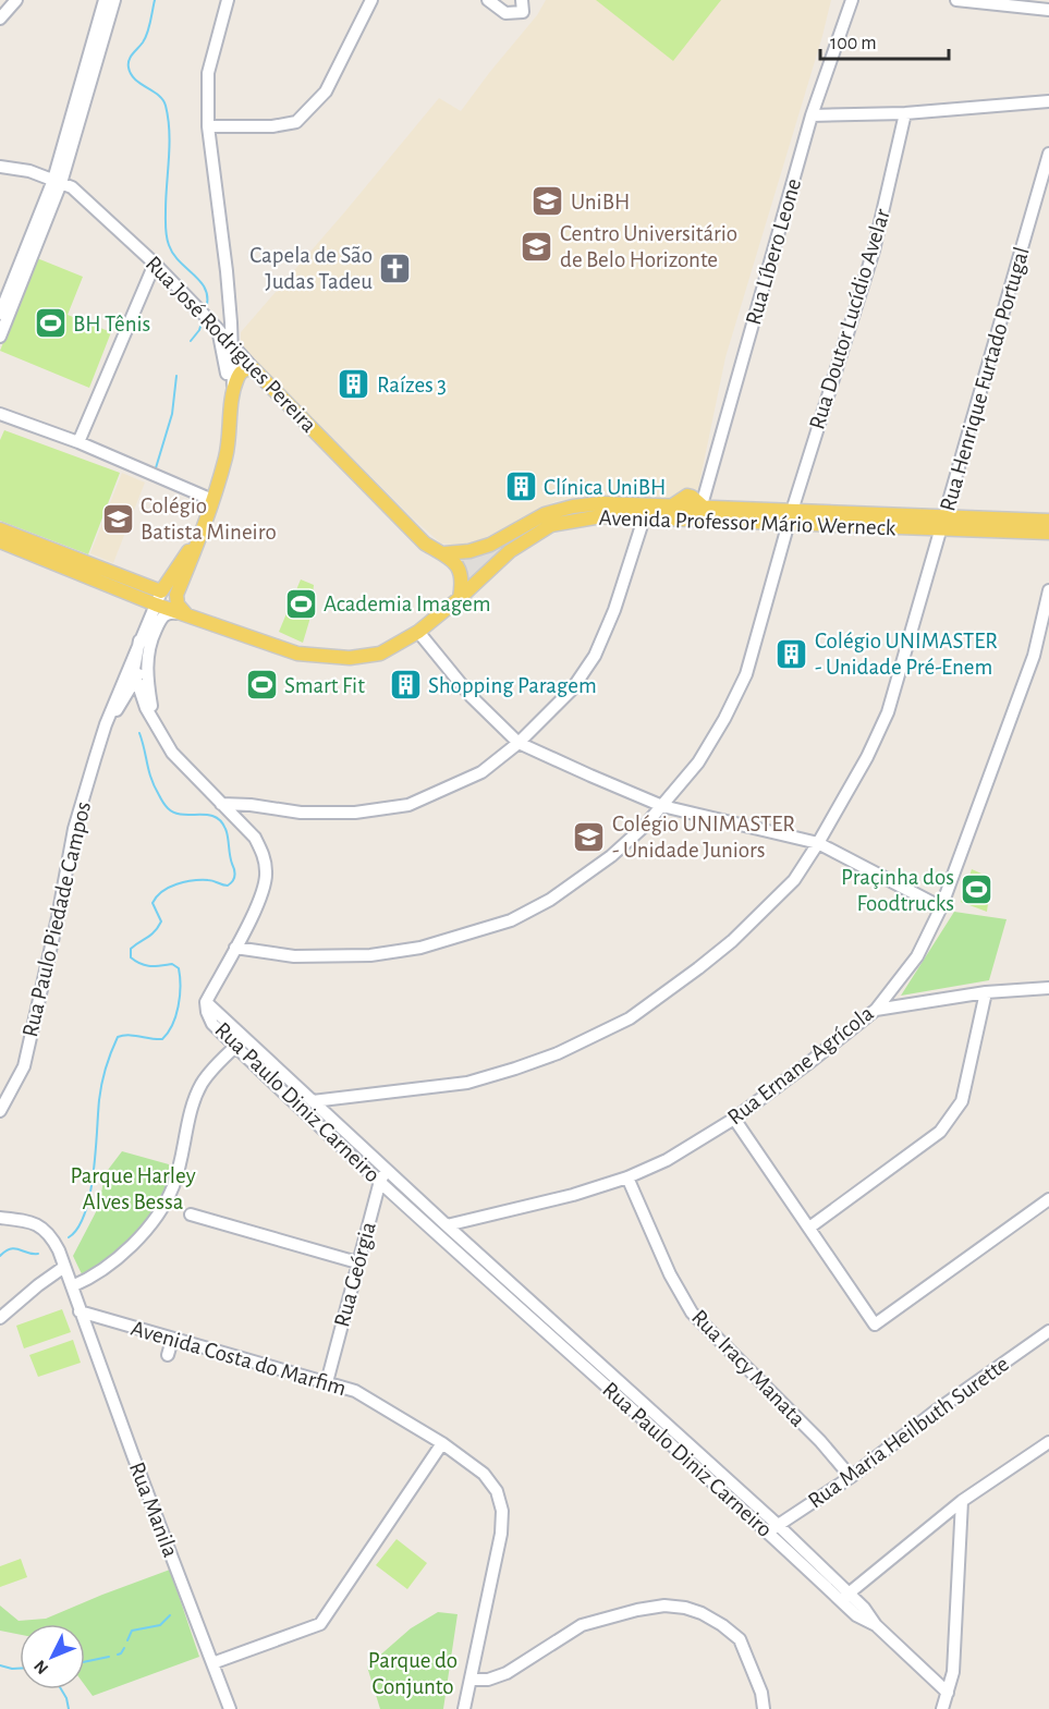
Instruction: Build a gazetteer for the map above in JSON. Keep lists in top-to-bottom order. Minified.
{"streets":{"main road":["Rua José Rodrigues Pereira","Avenida Professor Mário Werneck"],"street":["Rua Líbero Leone","Rua Doutor Lucídio Avelar","Rua Henrique Furtado Portugal","Rua Paulo Piedade Campos","Rua Ernane Agrícola","Rua Paulo Diniz Carneiro","Rua Geórgia","Avenida Costa do Marfim","Rua Iracy Manata","Rua Maria Heilbuth Surette","Rua Manila"]},"crossings":[["Rua Líbero Leone","Avenida Professor Mário Werneck"],["Rua Doutor Lucídio Avelar","Avenida Professor Mário Werneck"],["Rua José Rodrigues Pereira","Avenida Professor Mário Werneck"],["Rua Henrique Furtado Portugal","Avenida Professor Mário Werneck"],["Rua Henrique Furtado Portugal","Rua Paulo Diniz Carneiro"],["Avenida Professor Mário Werneck","Rua Paulo Piedade Campos"],["Rua Ernane Agrícola","Rua Paulo Diniz Carneiro"],["Rua Ernane Agrícola","Rua Iracy Manata"],["Rua Paulo Diniz Carneiro","Rua Geórgia"],["Rua Paulo Diniz Carneiro","Rua Maria Heilbuth Surette"],["Rua Geórgia","Avenida Costa do Marfim"],["Avenida Costa do Marfim","Rua Manila"],["Rua Iracy Manata","Rua Maria Heilbuth Surette"]],"parks":["Parque Harley Alves Bessa","Parque do Conjunto"],"places":{"school or university":["UniBH","Centro Universitário de Belo Horizonte","Colégio Batista Mineiro","Colégio UNIMASTER - Unidade Juniors"],"church":["Capela de São Judas Tadeu"],"sports":["BH Tênis","Academia Imagem","Smart Fit","Praçinha dos Foodtrucks"],"building":["Raízes 3","Clínica UniBH","Colégio UNIMASTER - Unidade Pré-Enem","Shopping Paragem"]},"scale_bar":"100 m","north":"bottom left"}
